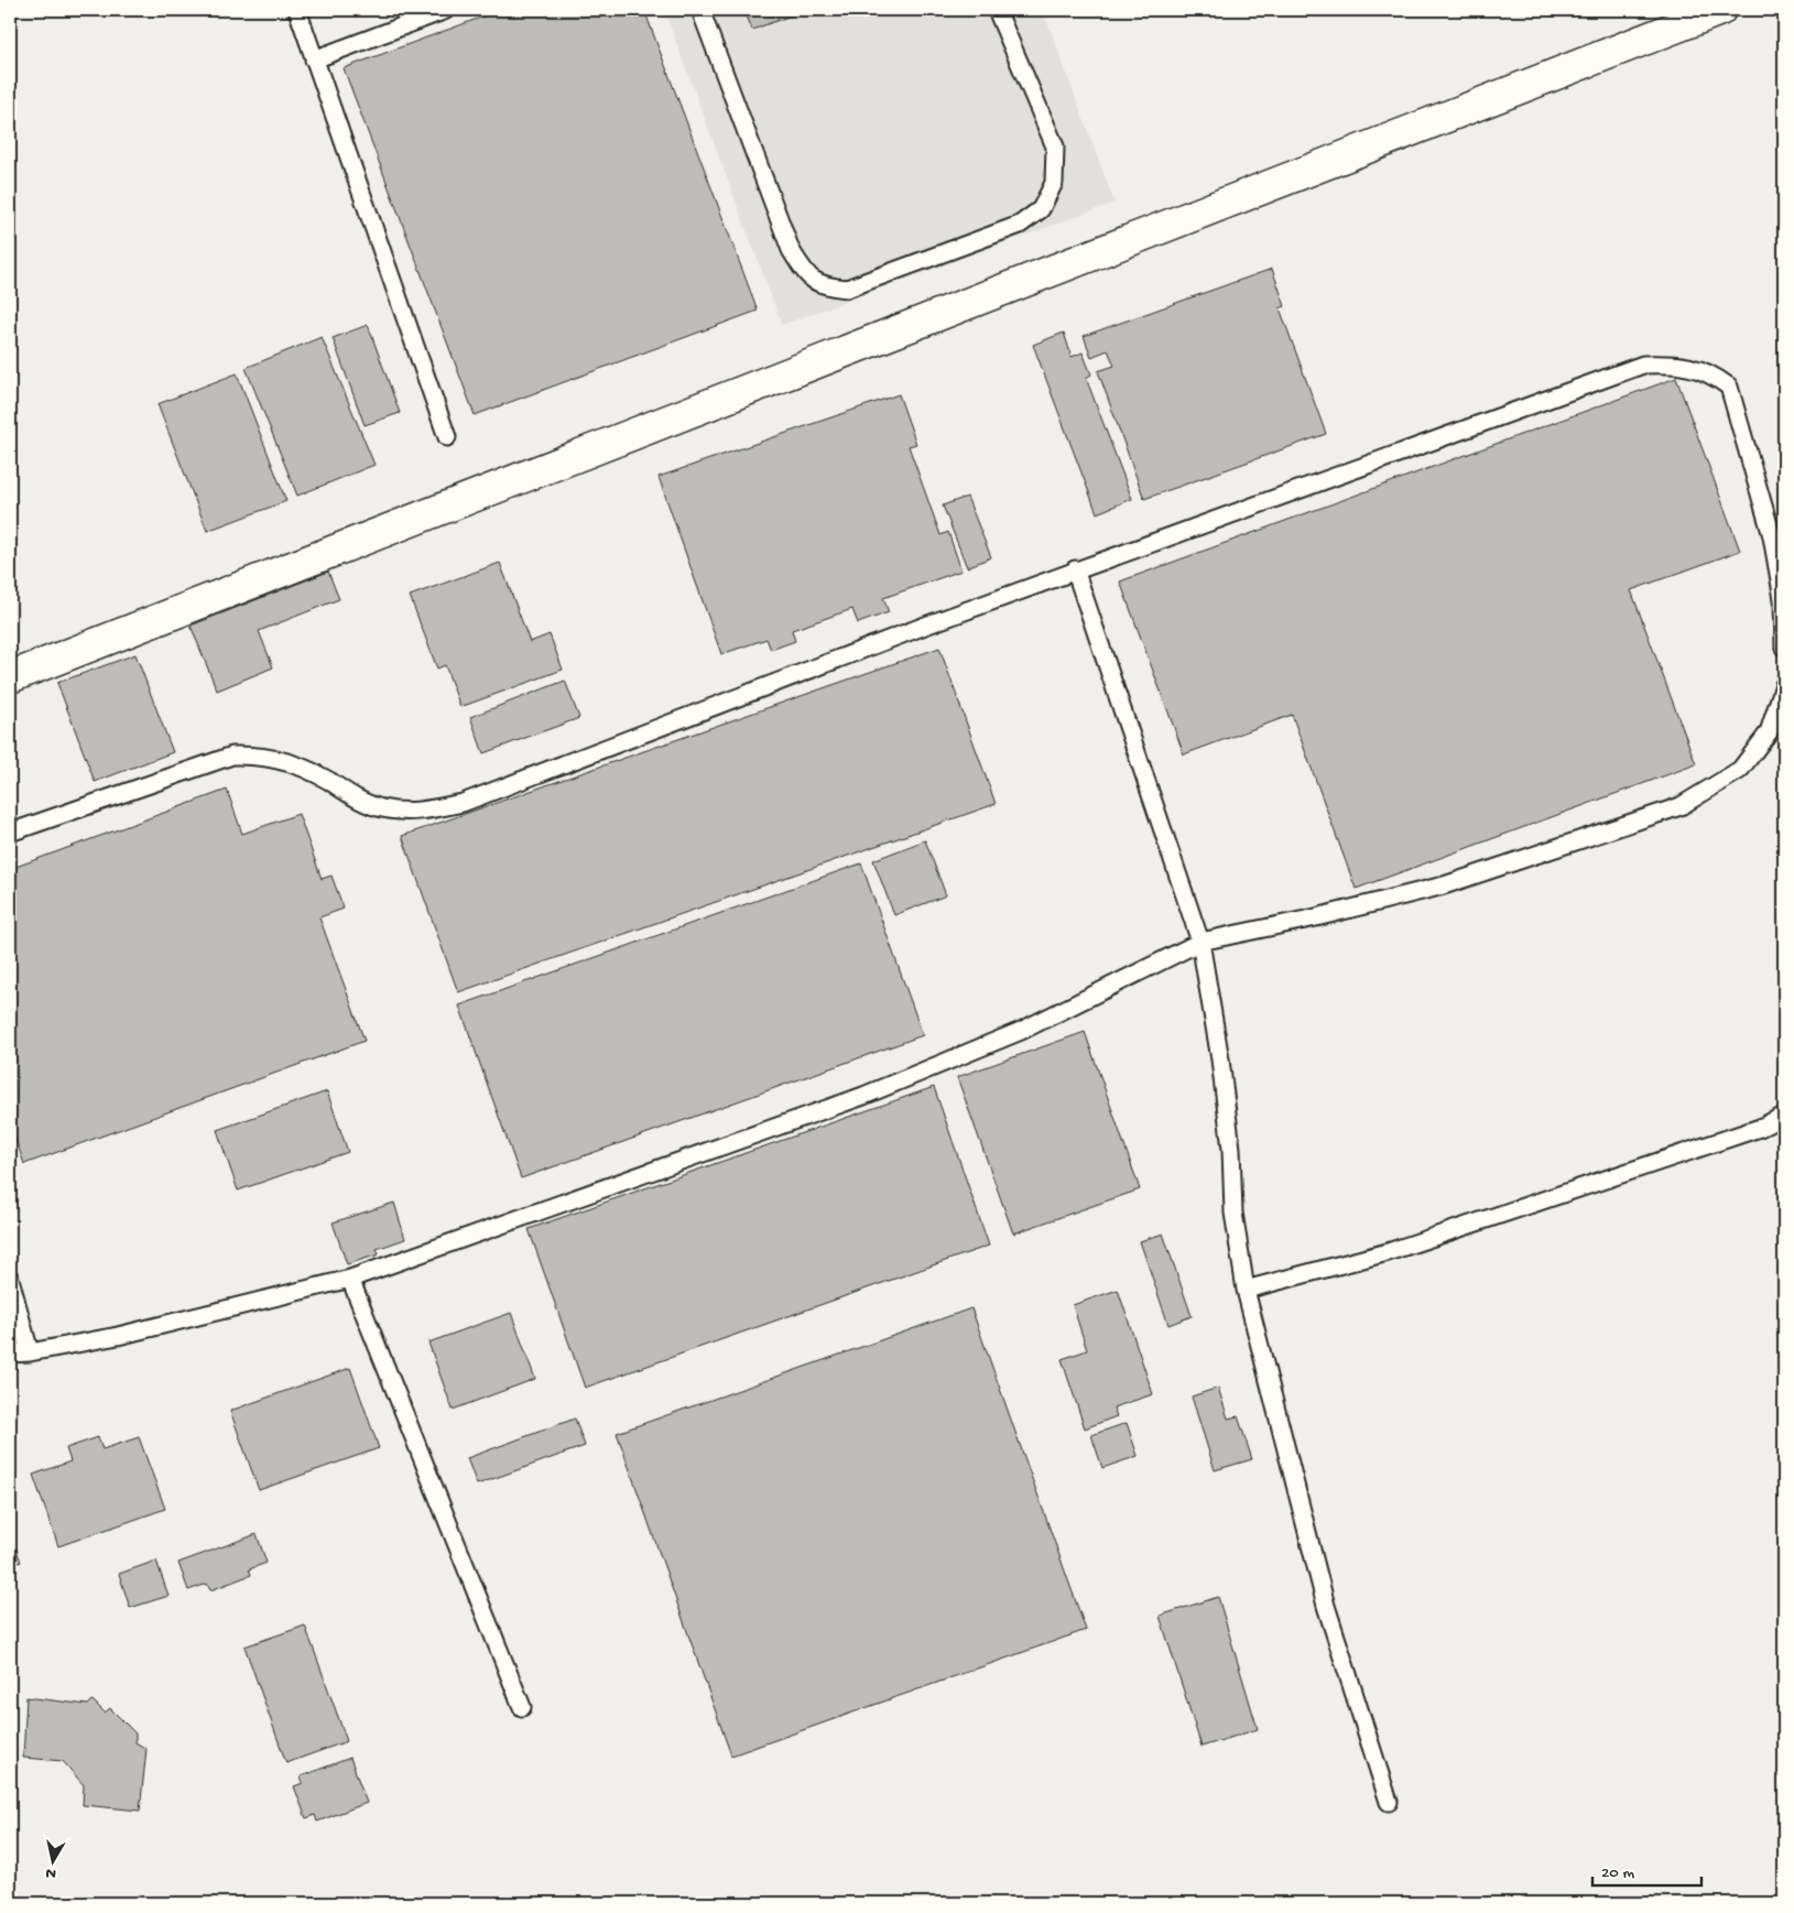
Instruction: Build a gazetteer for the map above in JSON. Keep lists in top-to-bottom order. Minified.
{"scale_bar":"20 m","north":"bottom"}
